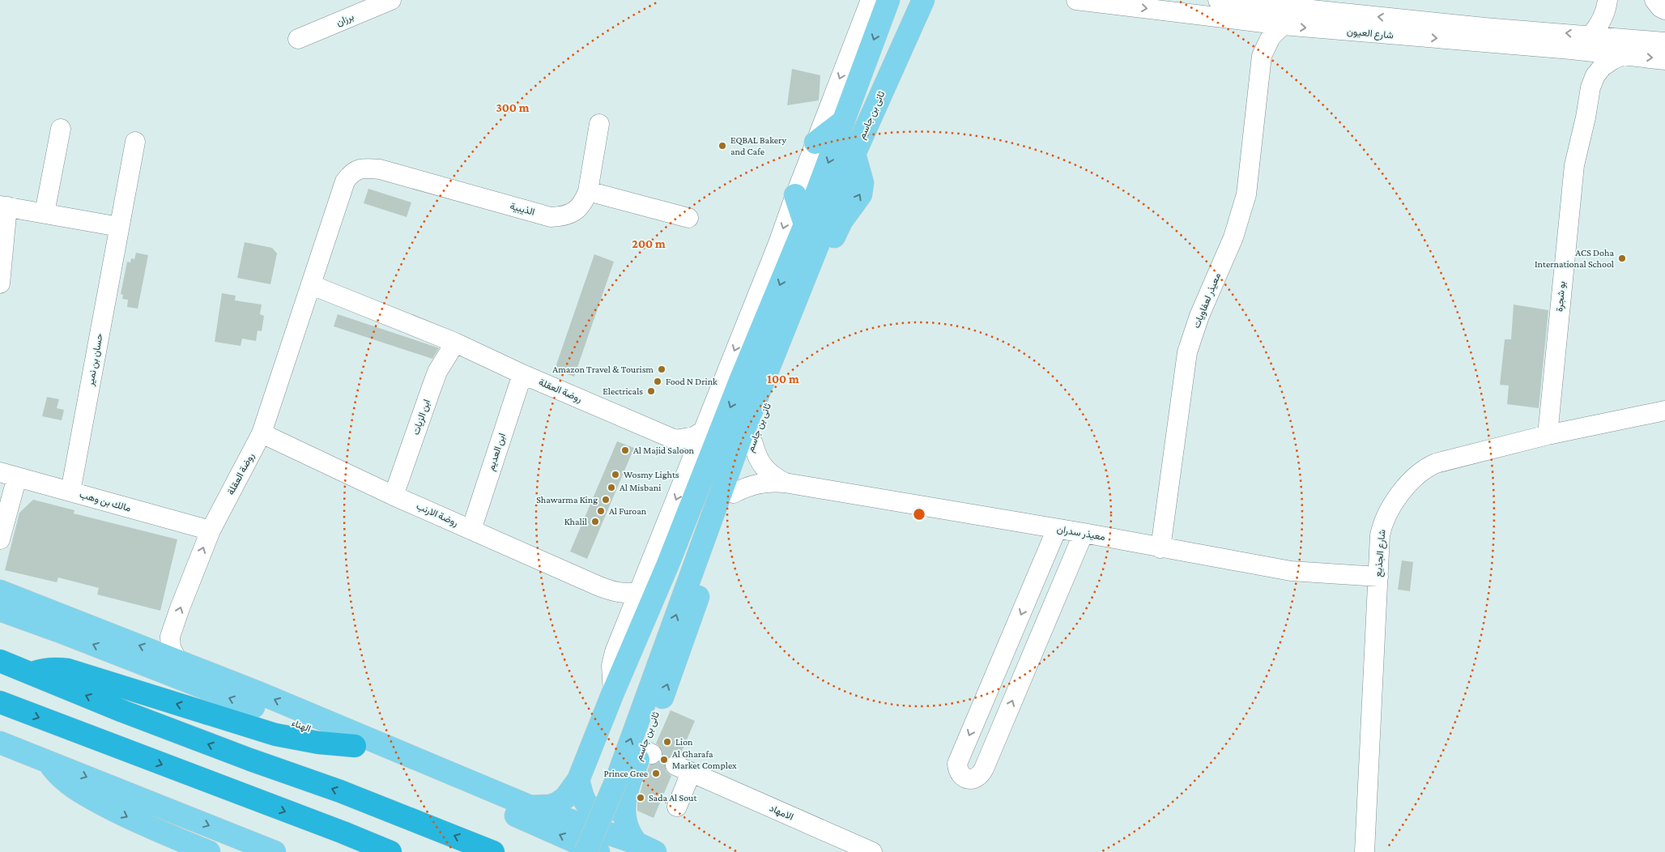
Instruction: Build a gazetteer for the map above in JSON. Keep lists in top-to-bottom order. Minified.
{"streets":{"main road":["ثانى بن جاسم","الهناء"],"street":["برزان","شارع العيون","الذيبية","بو شجرة","معيذر لعفاويات","حسان بن نمير","روضة العقلة","ابن الزيات","ابن العديم","مالك بن وهب","روضة الارنب","معيذر سدران","شارع الجذيع","الامهاد"]},"crossings":[["شارع العيون","بو شجرة"],["شارع العيون","معيذر لعفاويات"],["ثانى بن جاسم","معيذر سدران"],["الذيبية","روضة العقلة"],["بو شجرة","شارع الجذيع"],["معيذر لعفاويات","معيذر سدران"],["حسان بن نمير","مالك بن وهب"],["روضة العقلة","ابن الزيات"],["روضة العقلة","ابن العديم"],["روضة العقلة","مالك بن وهب"],["روضة العقلة","روضة الارنب"],["ابن الزيات","روضة الارنب"],["ابن العديم","روضة الارنب"],["معيذر سدران","شارع الجذيع"]],"places":["EQBAL Bakery and Cafe","ACS Doha International School","Amazon Travel & Tourism","Food N Drink","Electricals","Al Majid Saloon","Wosmy Lights","Al Misbani","Shawarma King","Al Furoan","Khalil","Lion","Al Gharafa Market Complex","Prince Gree","Sada Al Sout"],"rings":["300 m","200 m","100 m"]}
